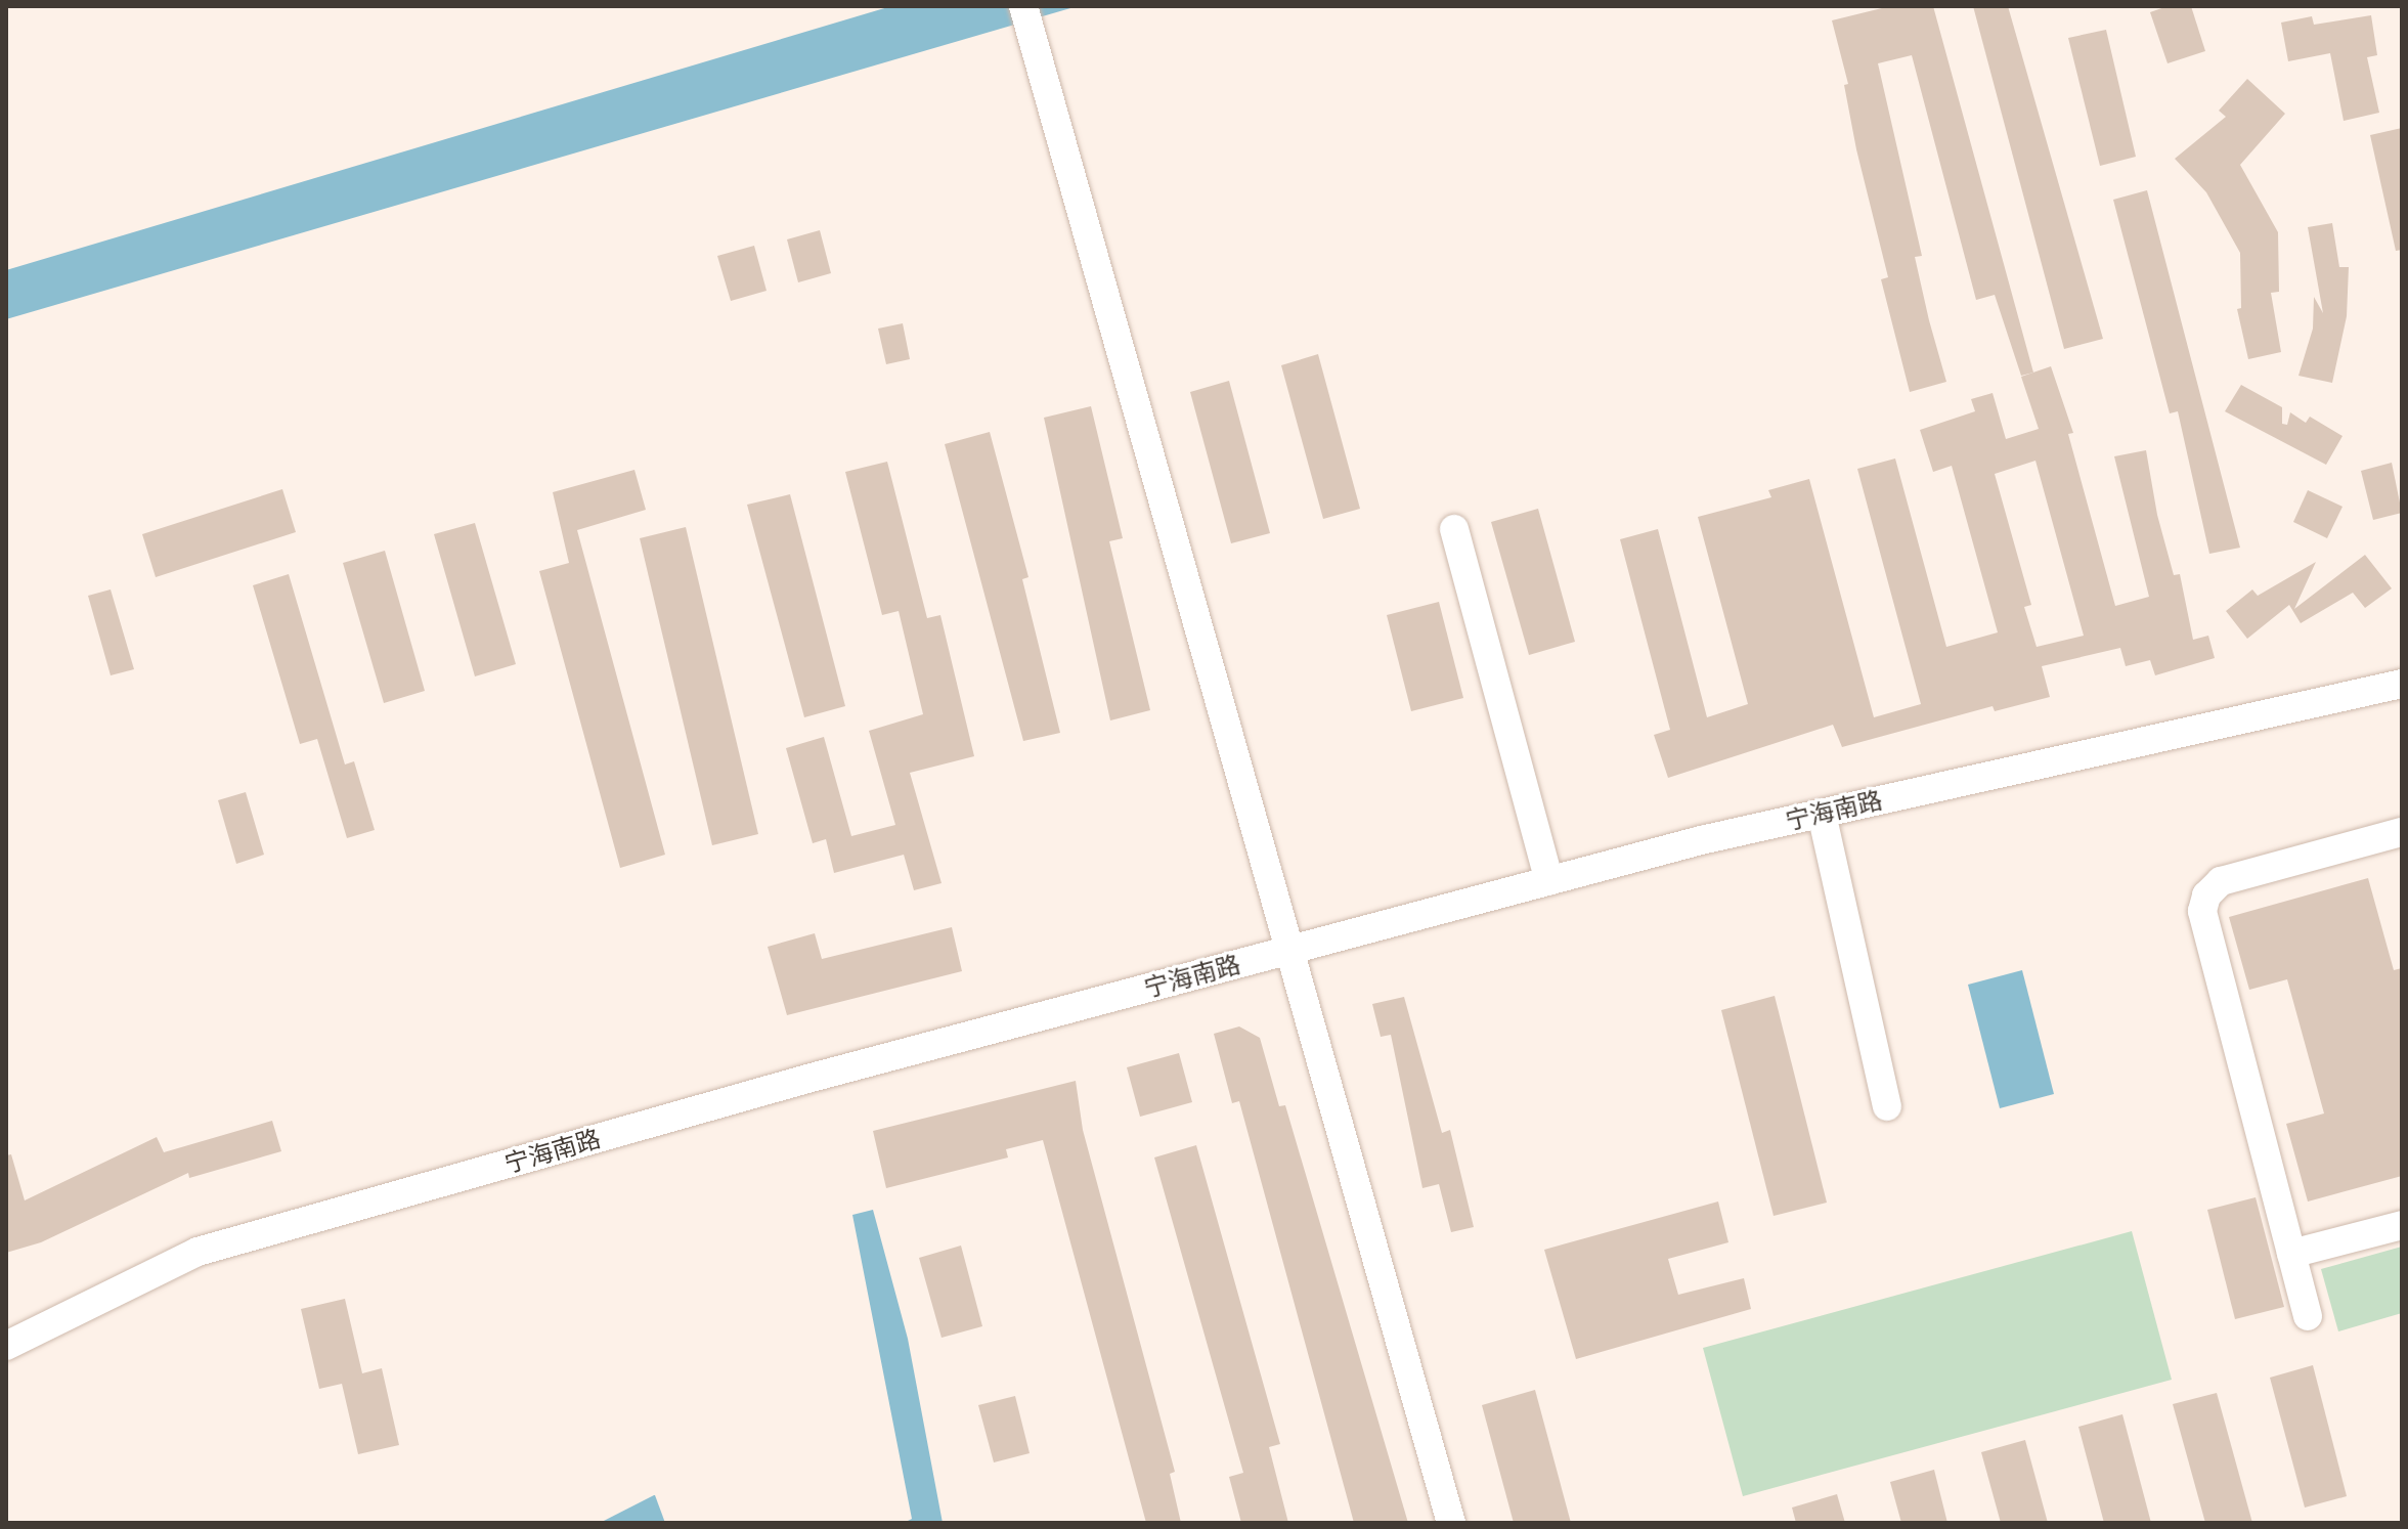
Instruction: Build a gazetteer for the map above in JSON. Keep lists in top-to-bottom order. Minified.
{"streets":{"street":["宁海南路"]}}
